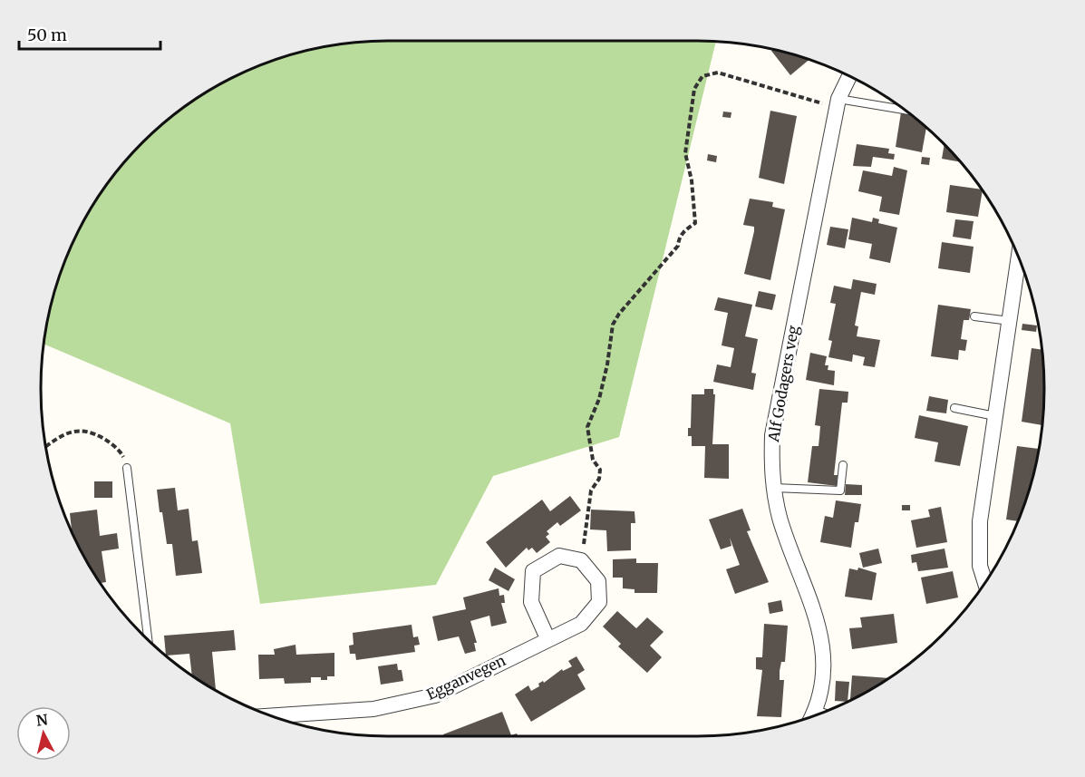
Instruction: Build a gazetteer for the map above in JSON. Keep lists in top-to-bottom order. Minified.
{"streets":{"street":["Alf Godagers veg","Egganvegen"]},"scale_bar":"50 m","north":"top"}
